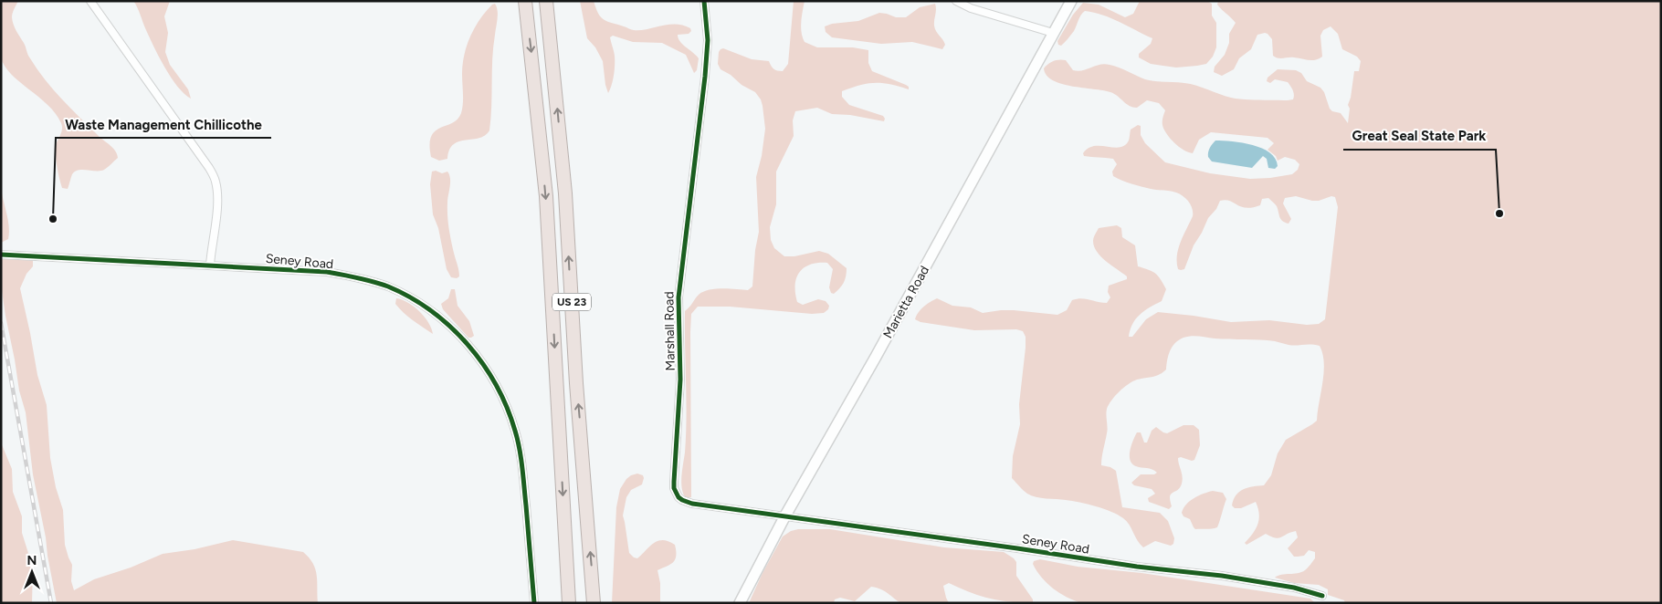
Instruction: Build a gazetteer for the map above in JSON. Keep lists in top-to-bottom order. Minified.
{"streets":{"highway":["US 23"],"street":["Seney Road","Marietta Road","Marshall Road"]},"crossings":[["Seney Road","Marietta Road"],["Seney Road","Marshall Road"],["Marietta Road","Marshall Road"]],"places":["Great Seal State Park","Waste Management Chillicothe"],"north":"top"}
